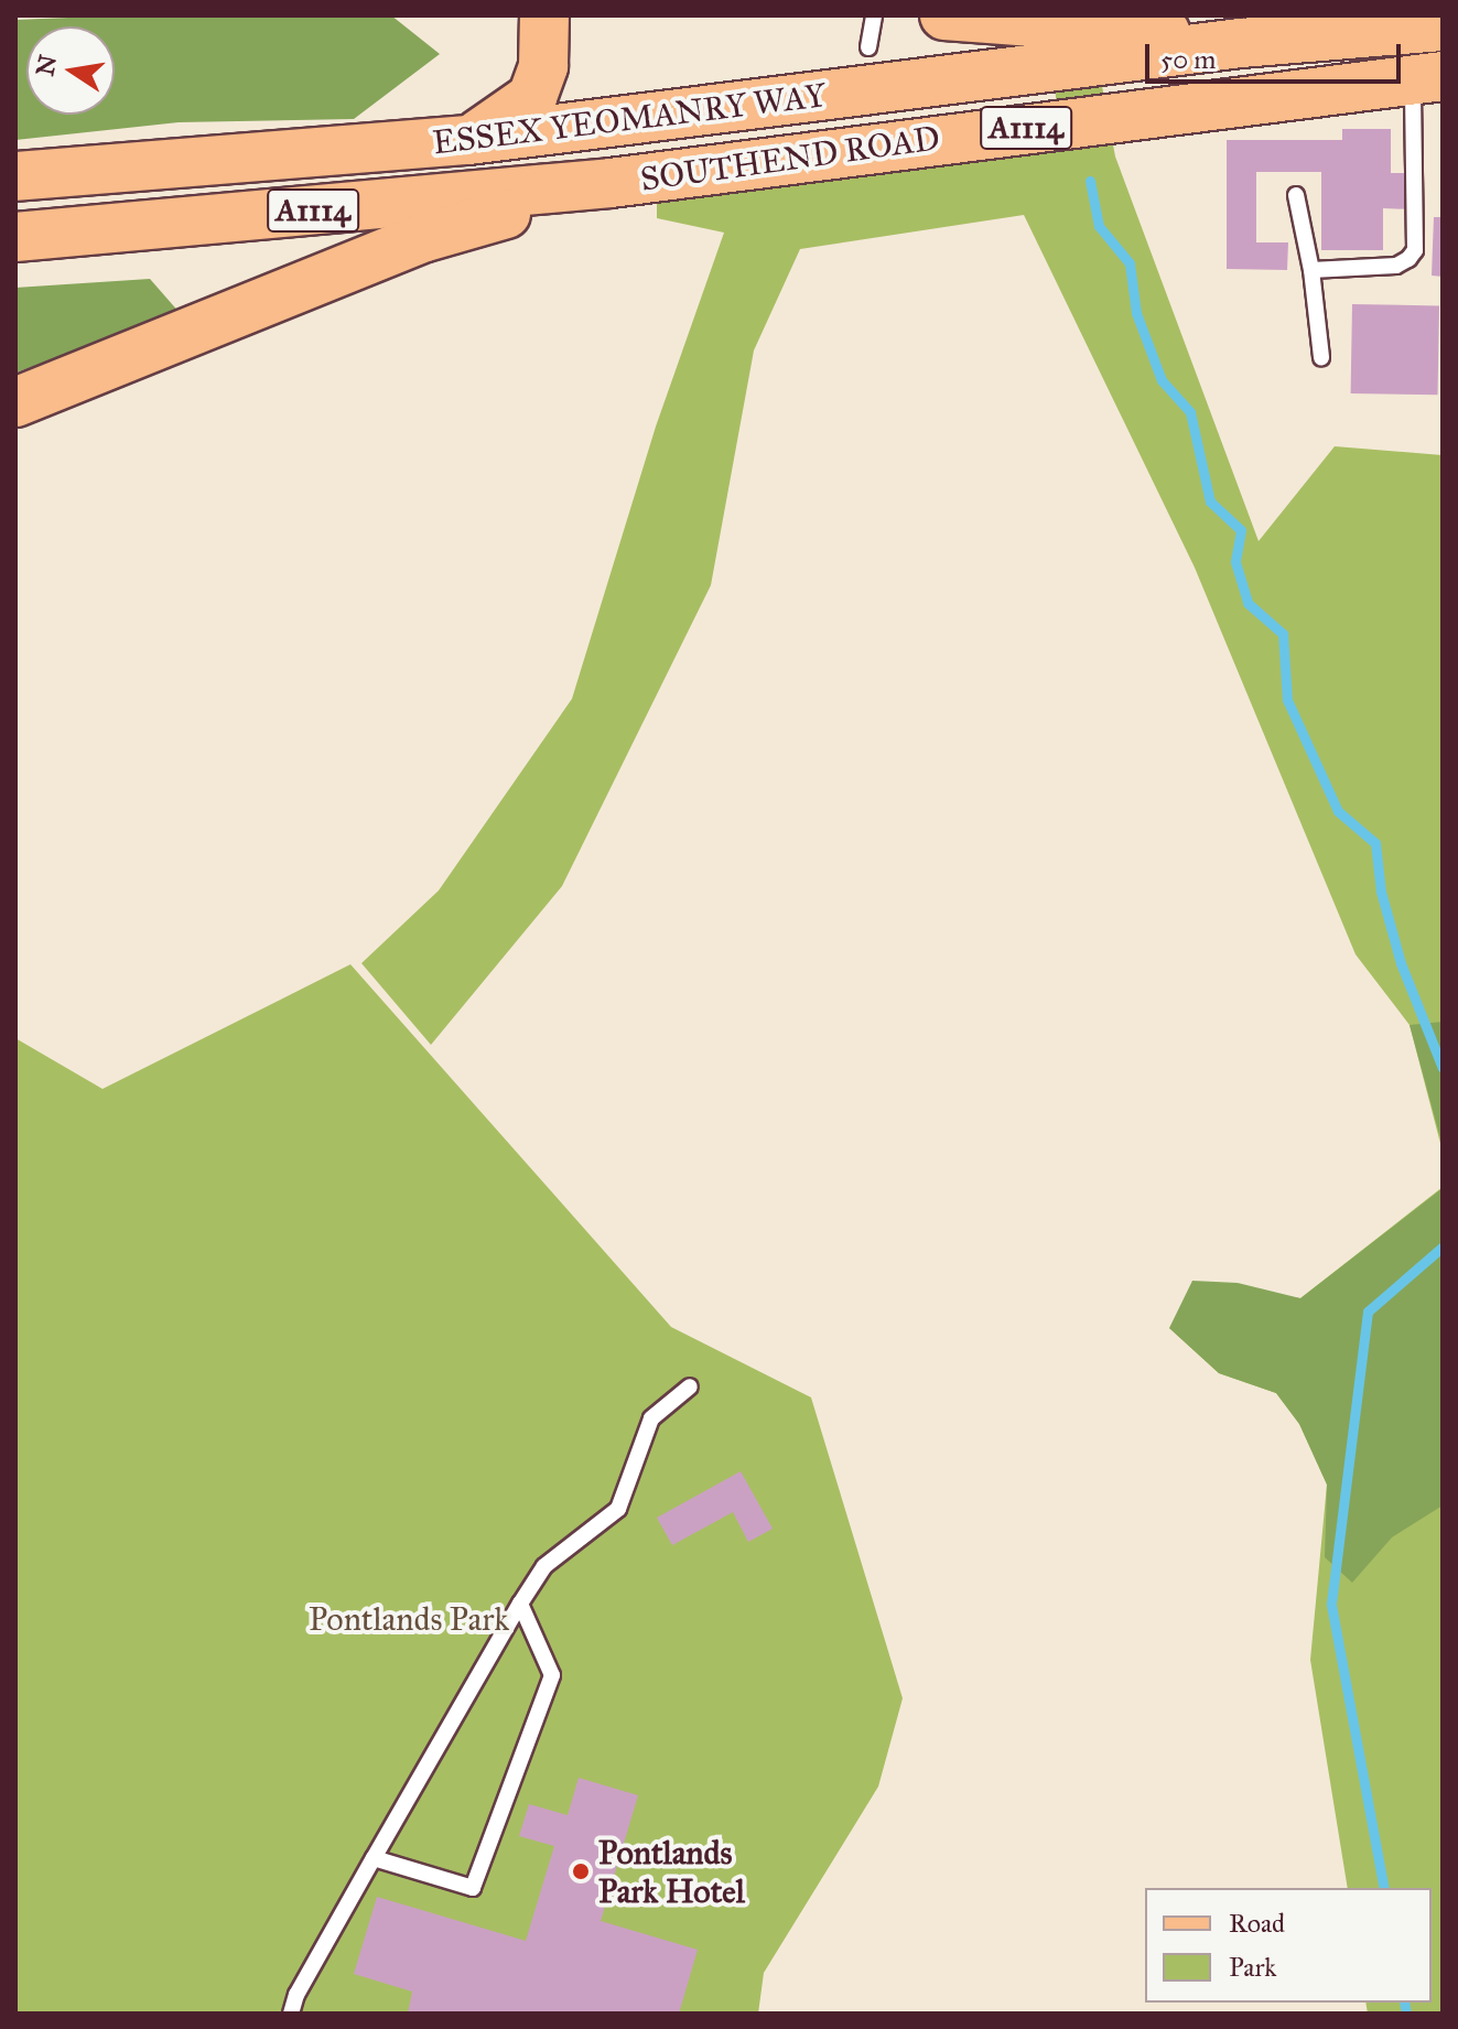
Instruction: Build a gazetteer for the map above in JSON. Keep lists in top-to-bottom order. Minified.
{"streets":{"main road":["ESSEX YEOMANRY WAY","A1114","SOUTHEND ROAD"]},"crossings":[["ESSEX YEOMANRY WAY","A1114"],["ESSEX YEOMANRY WAY","SOUTHEND ROAD"]],"parks":["Pontlands Park"],"places":["Pontlands Park Hotel"],"legend":["Road","Park"],"scale_bar":"50 m","north":"left"}
